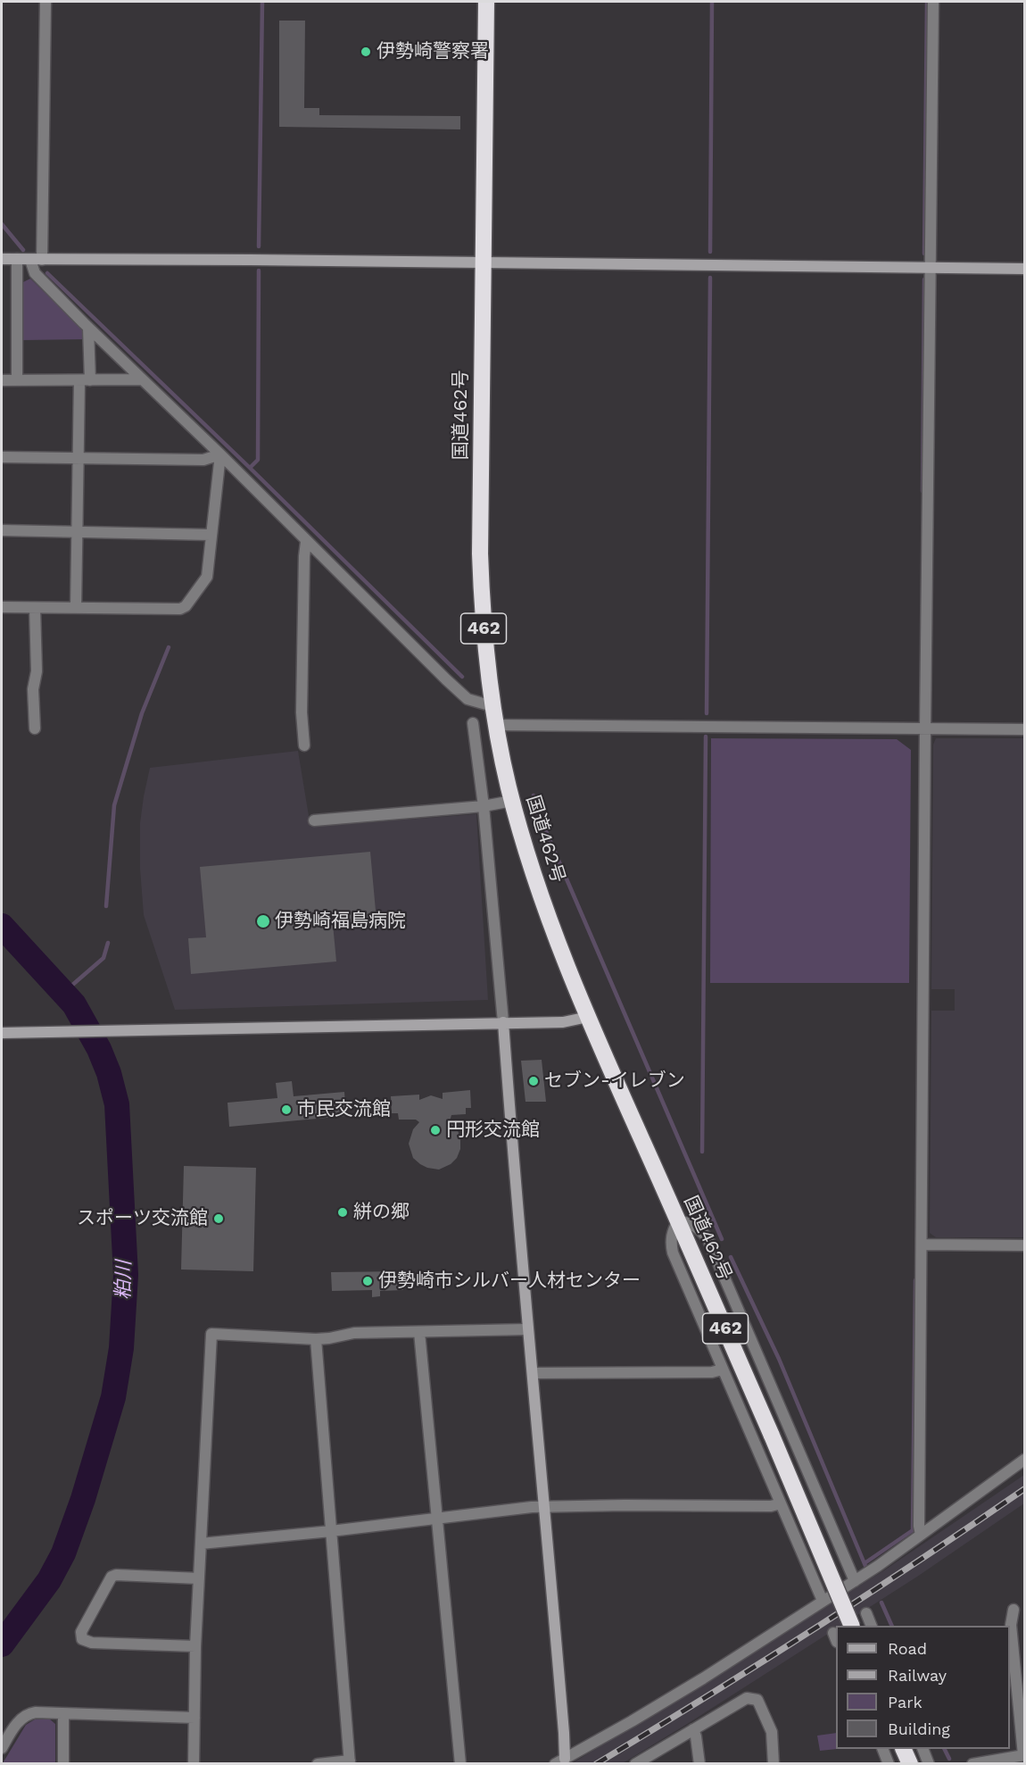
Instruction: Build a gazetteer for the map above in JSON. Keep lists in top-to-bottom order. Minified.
{"streets":{"highway":["国道462号","462"]},"water":["粕川"],"places":["伊勢崎警察署","伊勢崎福島病院","セブン-イレブン","市民交流館","円形交流館","絣の郷","スポーツ交流館","伊勢崎市シルバー人材センター"],"legend":["Road","Railway","Park","Building"]}
